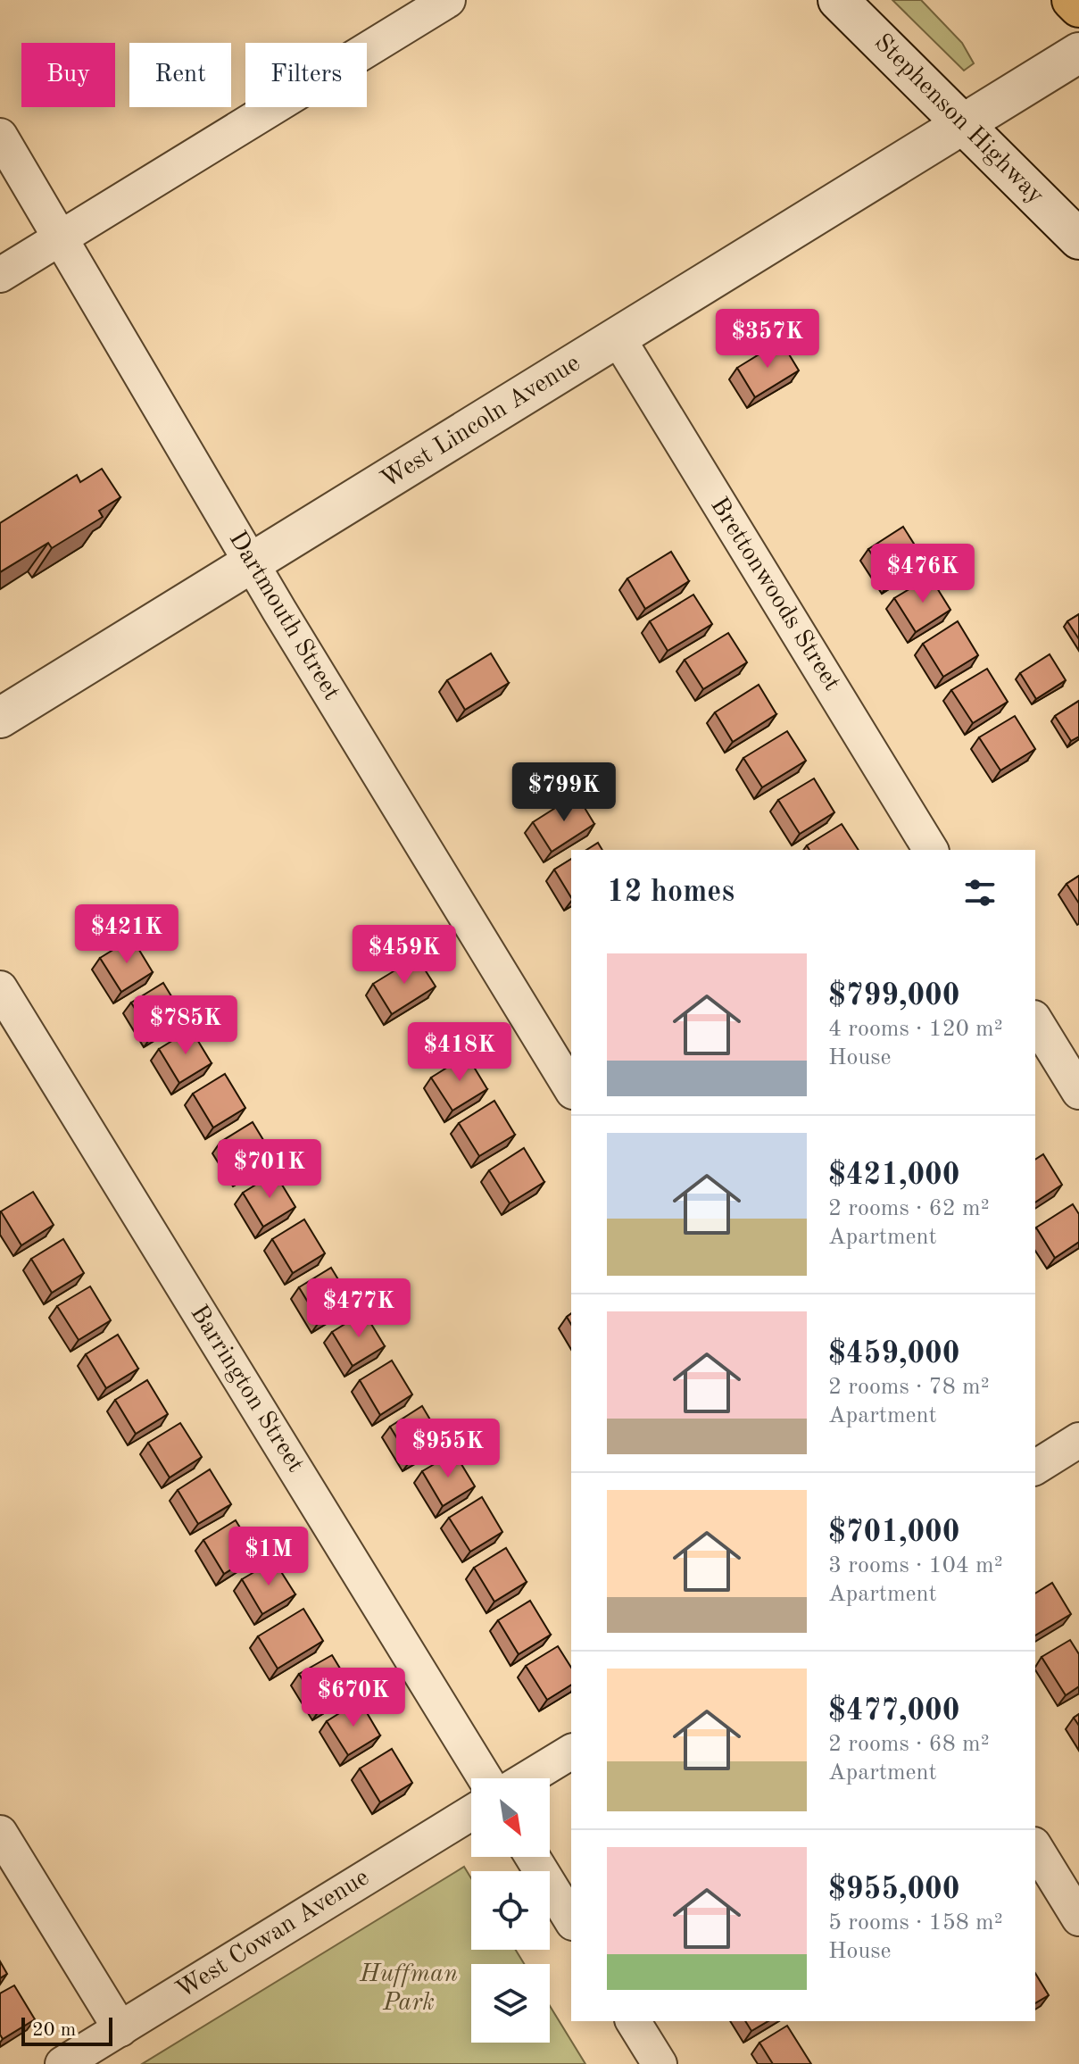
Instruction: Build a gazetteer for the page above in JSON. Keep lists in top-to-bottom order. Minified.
{"streets":{"street":["Stephenson Highway","West Lincoln Avenue","Brettonwoods Street","Dartmouth Street","Barrington Street","West Cowan Avenue"]},"crossings":[["Stephenson Highway","West Lincoln Avenue"],["West Lincoln Avenue","Brettonwoods Street"],["West Lincoln Avenue","Dartmouth Street"]],"parks":["Huffman Park"],"scale_bar":"20 m","north":"bottom right","page":{"chip":["Buy","Rent","Filters"],"price":["$357K","$476K","$799K","$421K","$459K","$785K","$418K","$701K","$477K","$955K","$1M","$670K"],"heading":"12 homes","list":[{"name":"$799,000","note":"4 rooms · 120 m² · House"},{"name":"$421,000","note":"2 rooms · 62 m² · Apartment"},{"name":"$459,000","note":"2 rooms · 78 m² · Apartment"},{"name":"$701,000","note":"3 rooms · 104 m² · Apartment"},{"name":"$477,000","note":"2 rooms · 68 m² · Apartment"},{"name":"$955,000","note":"5 rooms · 158 m² · House"}],"scale":"20 m"}}
